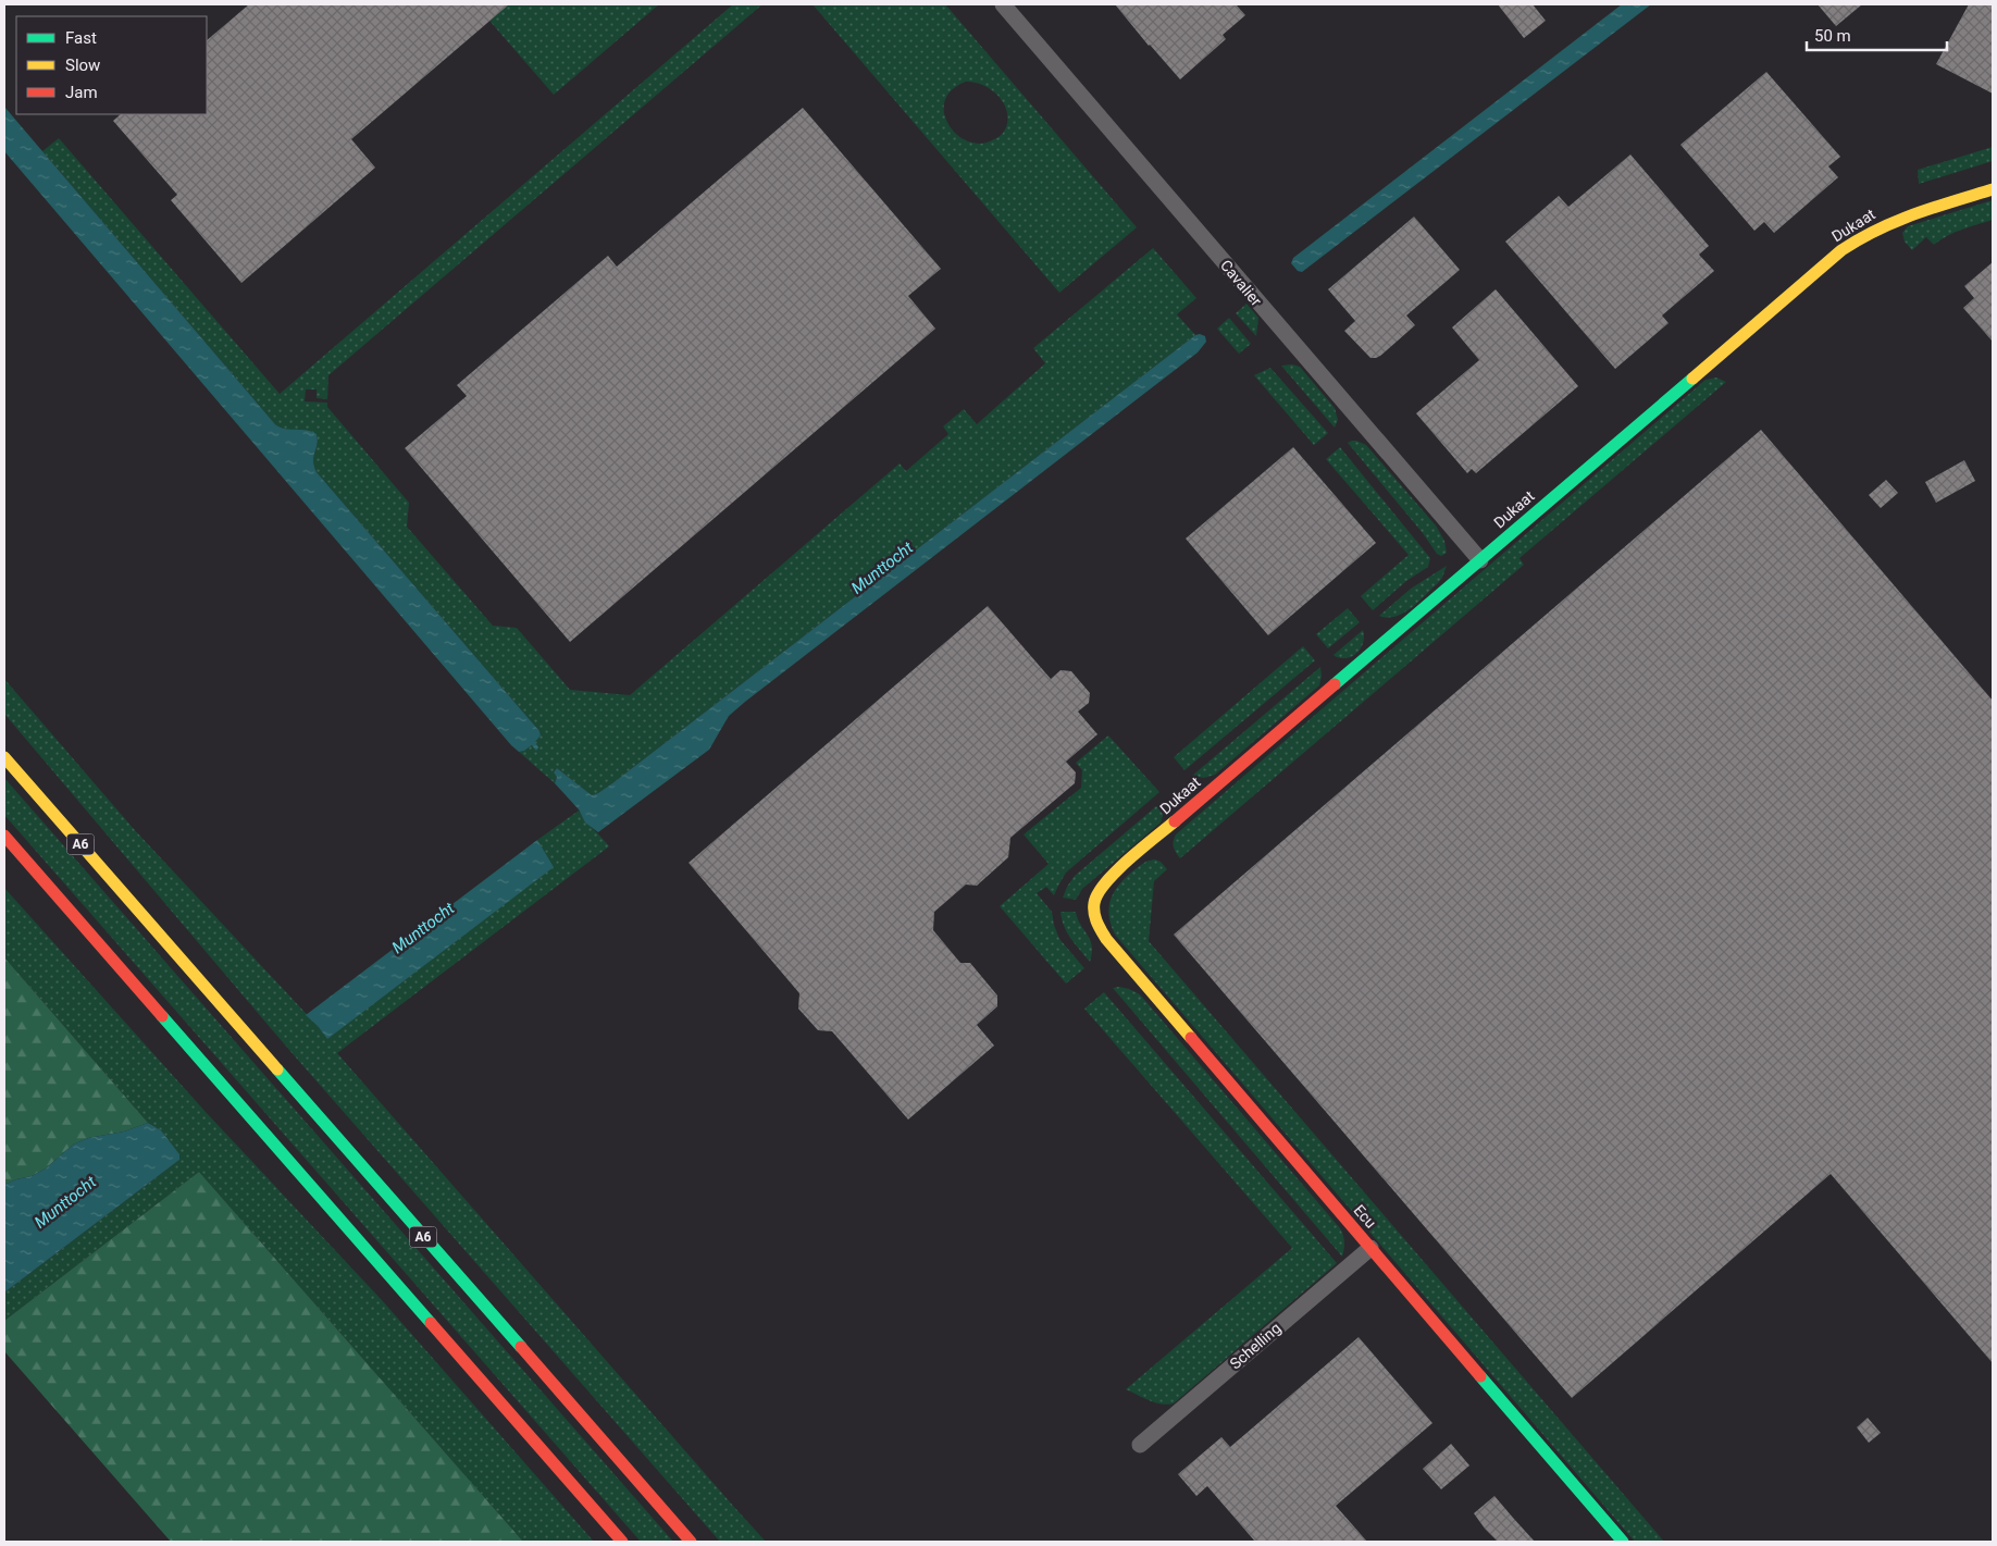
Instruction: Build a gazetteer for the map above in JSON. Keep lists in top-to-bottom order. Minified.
{"streets":{"main road":["Dukaat","A6","Ecu"],"street":["Cavalier","Schelling"]},"crossings":[["Dukaat","Cavalier"],["Dukaat","Ecu"],["Ecu","Schelling"]],"water":["Munttocht"],"legend":["Fast","Slow","Jam"],"scale_bar":"50 m"}
